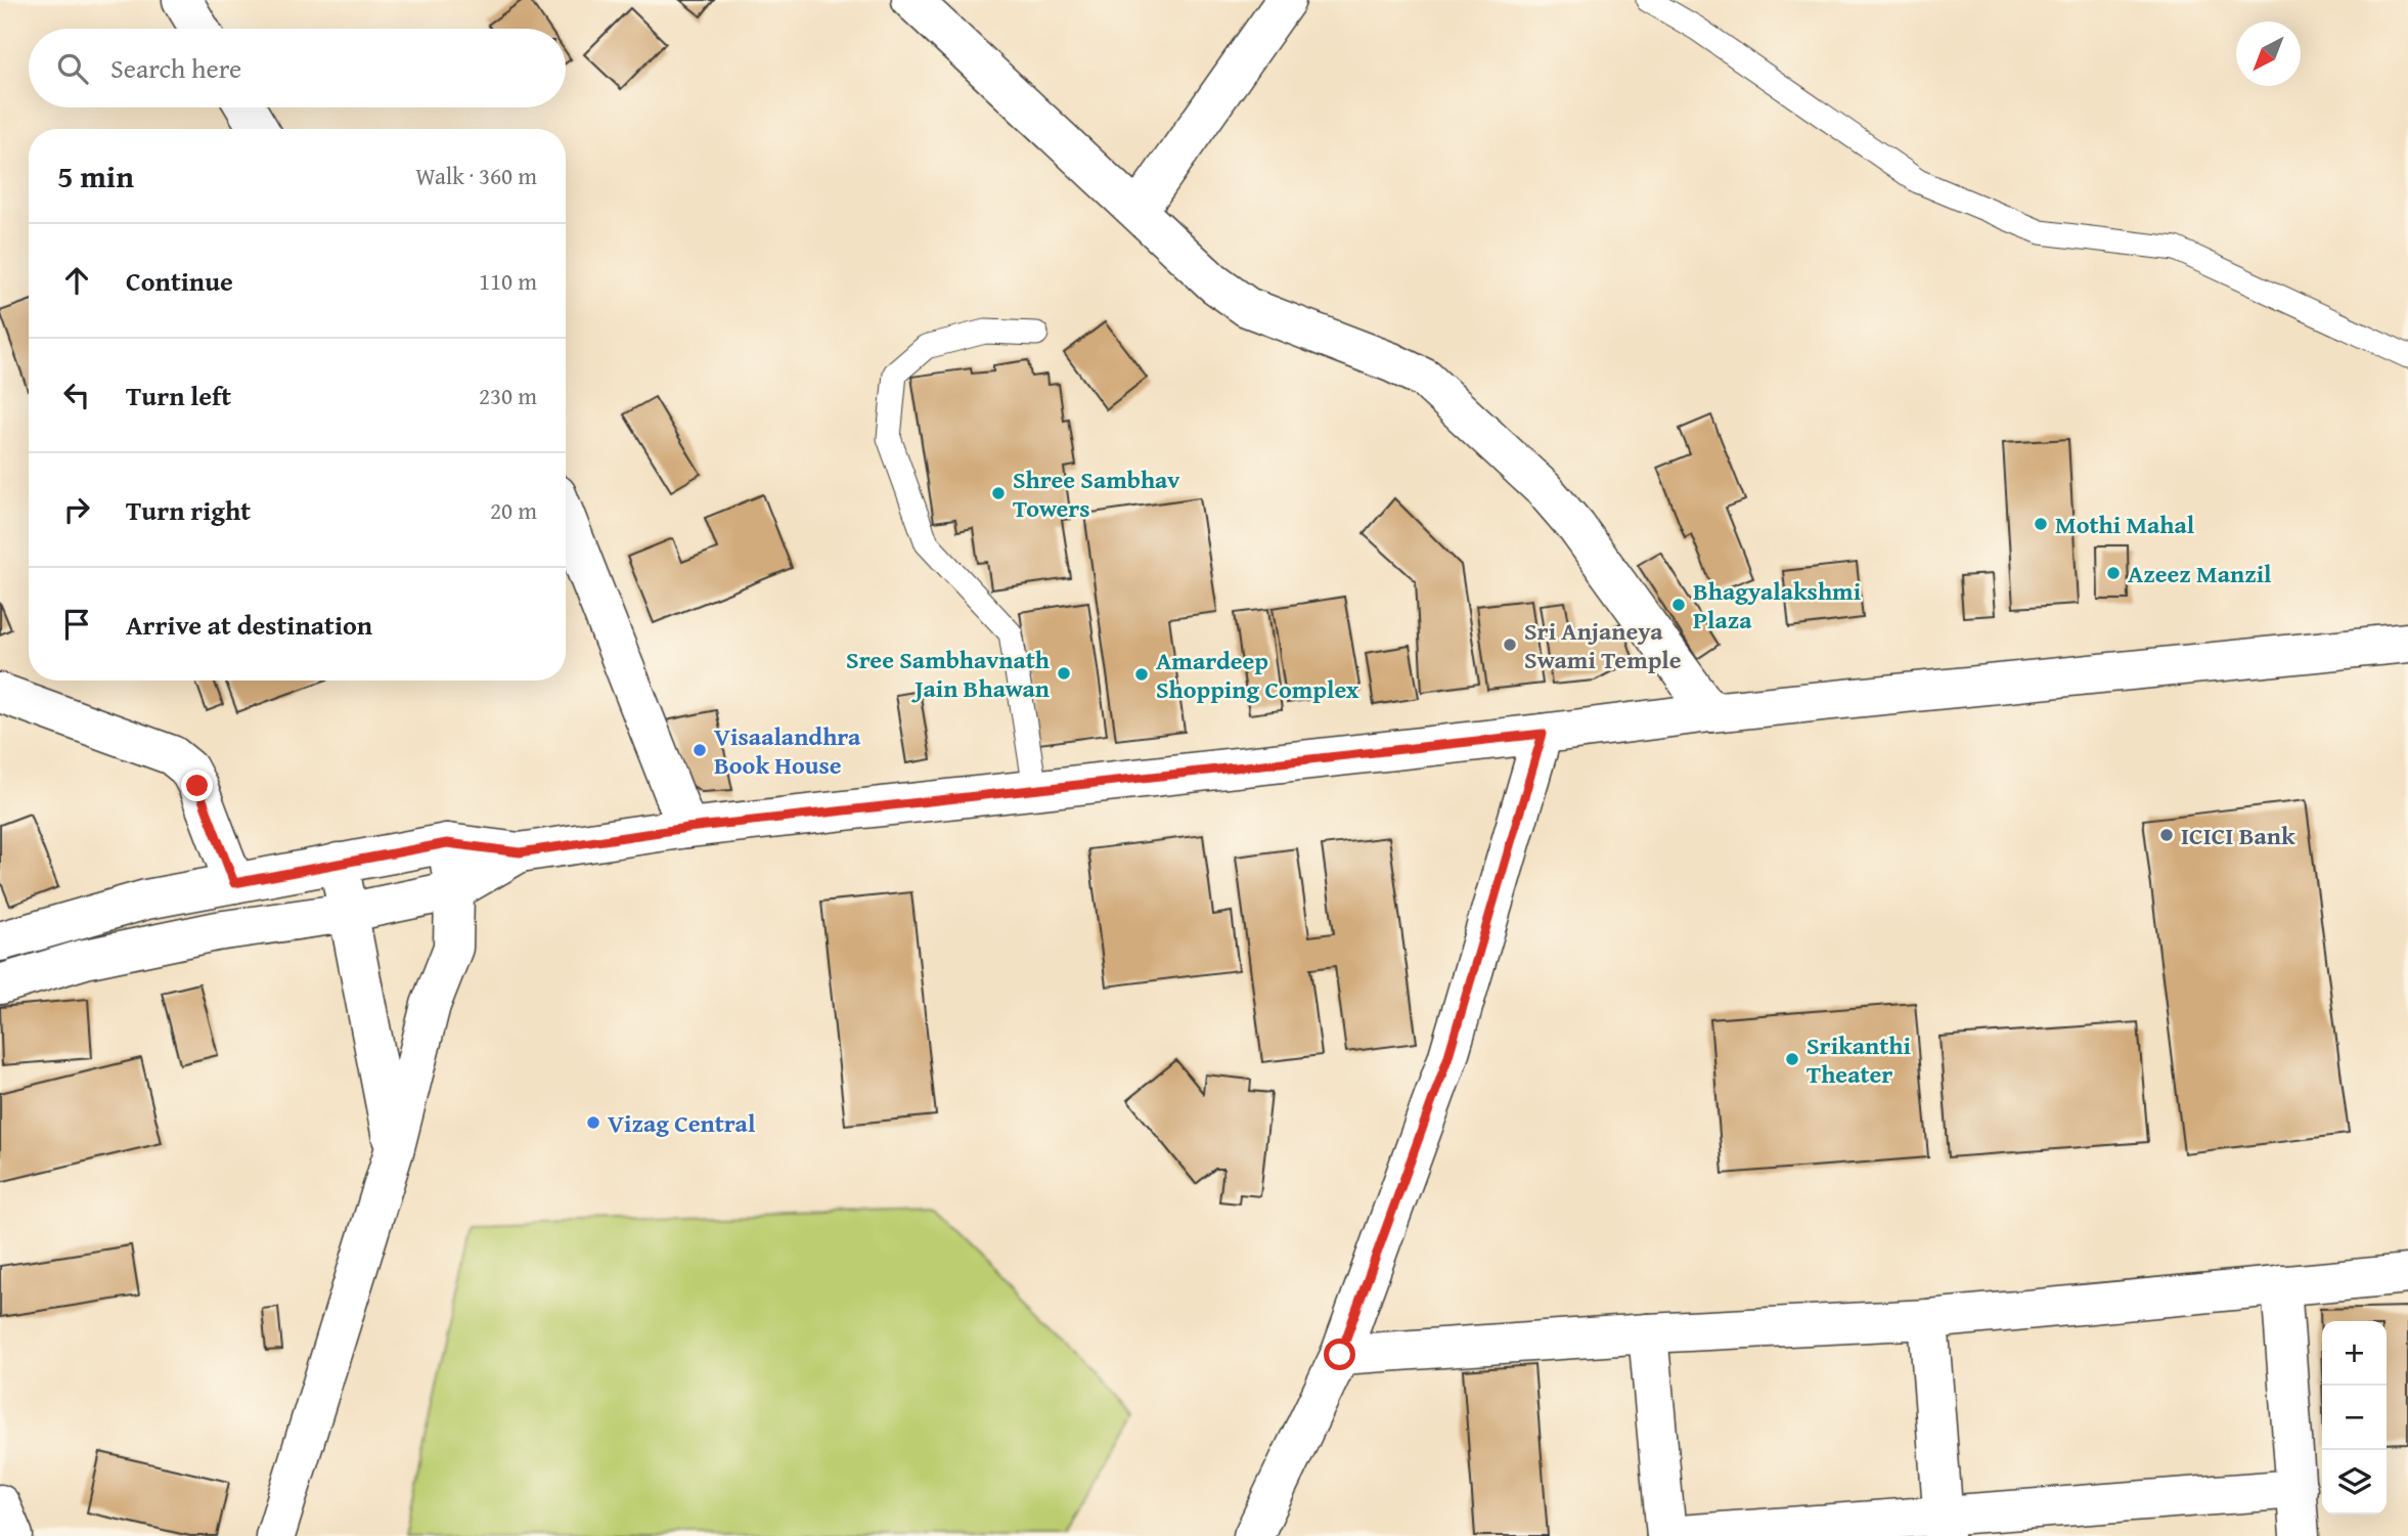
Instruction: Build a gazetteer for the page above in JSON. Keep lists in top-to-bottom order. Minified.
{"places":["Shree Sambhav Towers","Mothi Mahal","Azeez Manzil","Bhagyalakshmi Plaza","Sri Anjaneya Swami Temple","Sree Sambhavnath Jain Bhawan","Amardeep Shopping Complex","Visaalandhra Book House","ICICI Bank","Srikanthi Theater","Vizag Central"],"north":"bottom left","page":{"search":"Search here","heading":["5 min","Walk · 360 m"],"list":[["Continue","110 m"],["Turn left","230 m"],["Turn right","20 m"],"Arrive at destination"],"map_buttons":["+","−"]}}
